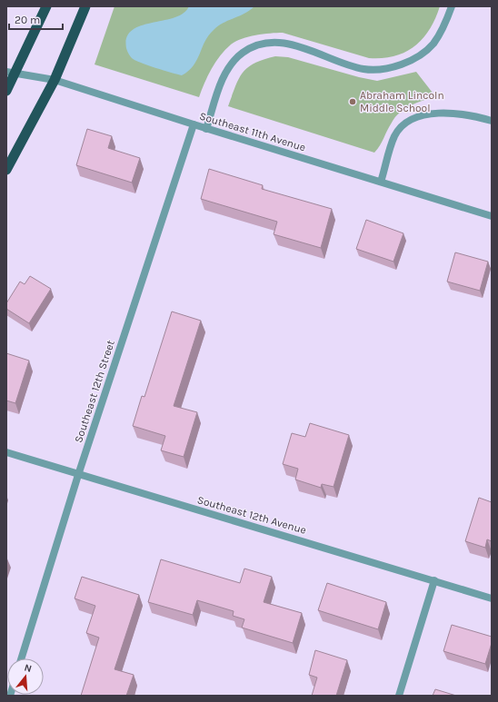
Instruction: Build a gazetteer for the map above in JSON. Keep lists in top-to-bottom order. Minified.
{"streets":{"street":["Southeast 11th Avenue","Southeast 12th Street","Southeast 12th Avenue"]},"crossings":[["Southeast 11th Avenue","Southeast 12th Street"],["Southeast 12th Street","Southeast 12th Avenue"]],"places":["Abraham Lincoln Middle School"],"scale_bar":"20 m","north":"top"}
